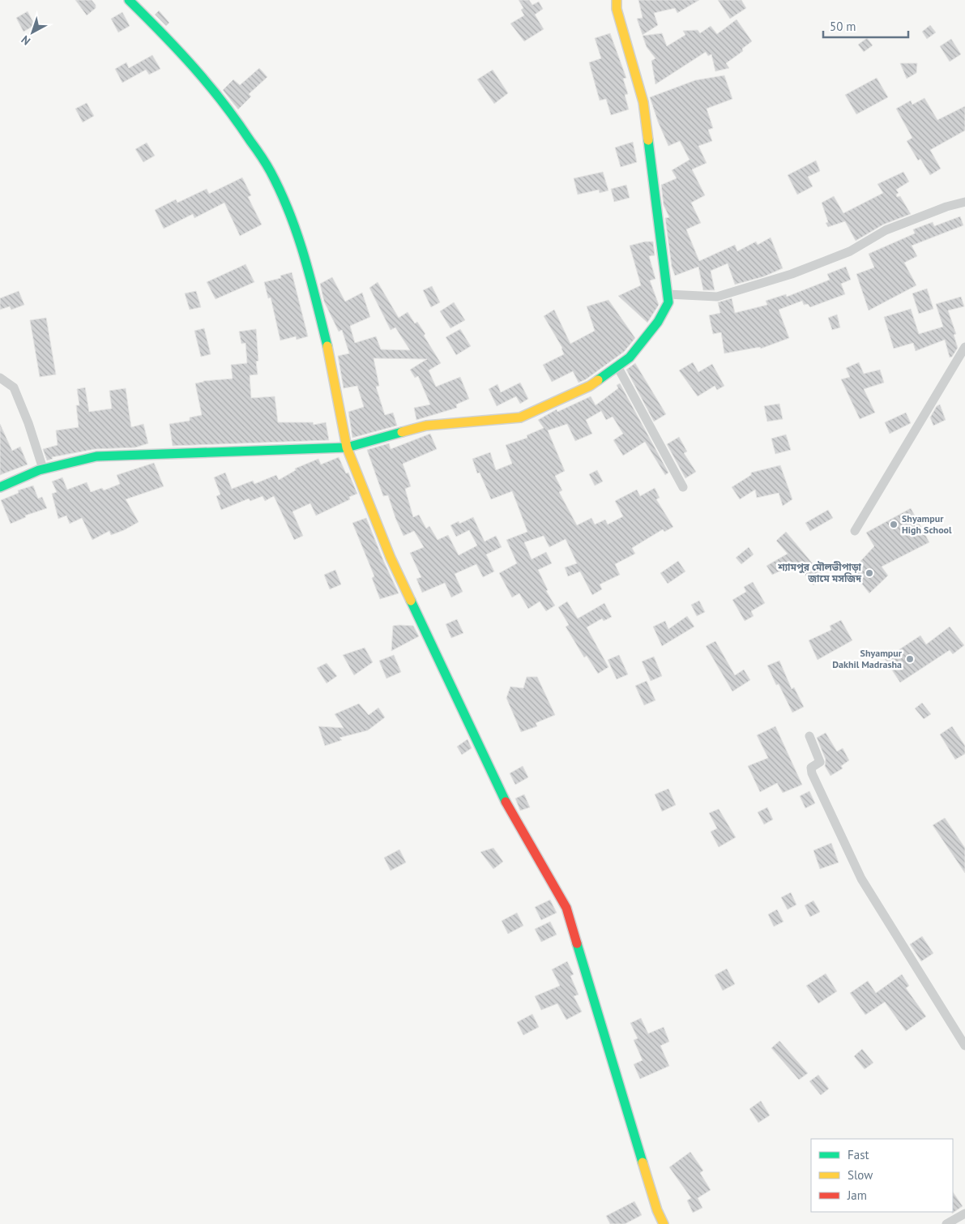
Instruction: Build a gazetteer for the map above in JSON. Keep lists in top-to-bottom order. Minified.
{"places":["Shyampur High School","শ্যামপুর মৌলভীপাড়া জামে মসজিদ","Shyampur Dakhil Madrasha"],"legend":["Fast","Slow","Jam"],"scale_bar":"50 m","north":"bottom left"}
